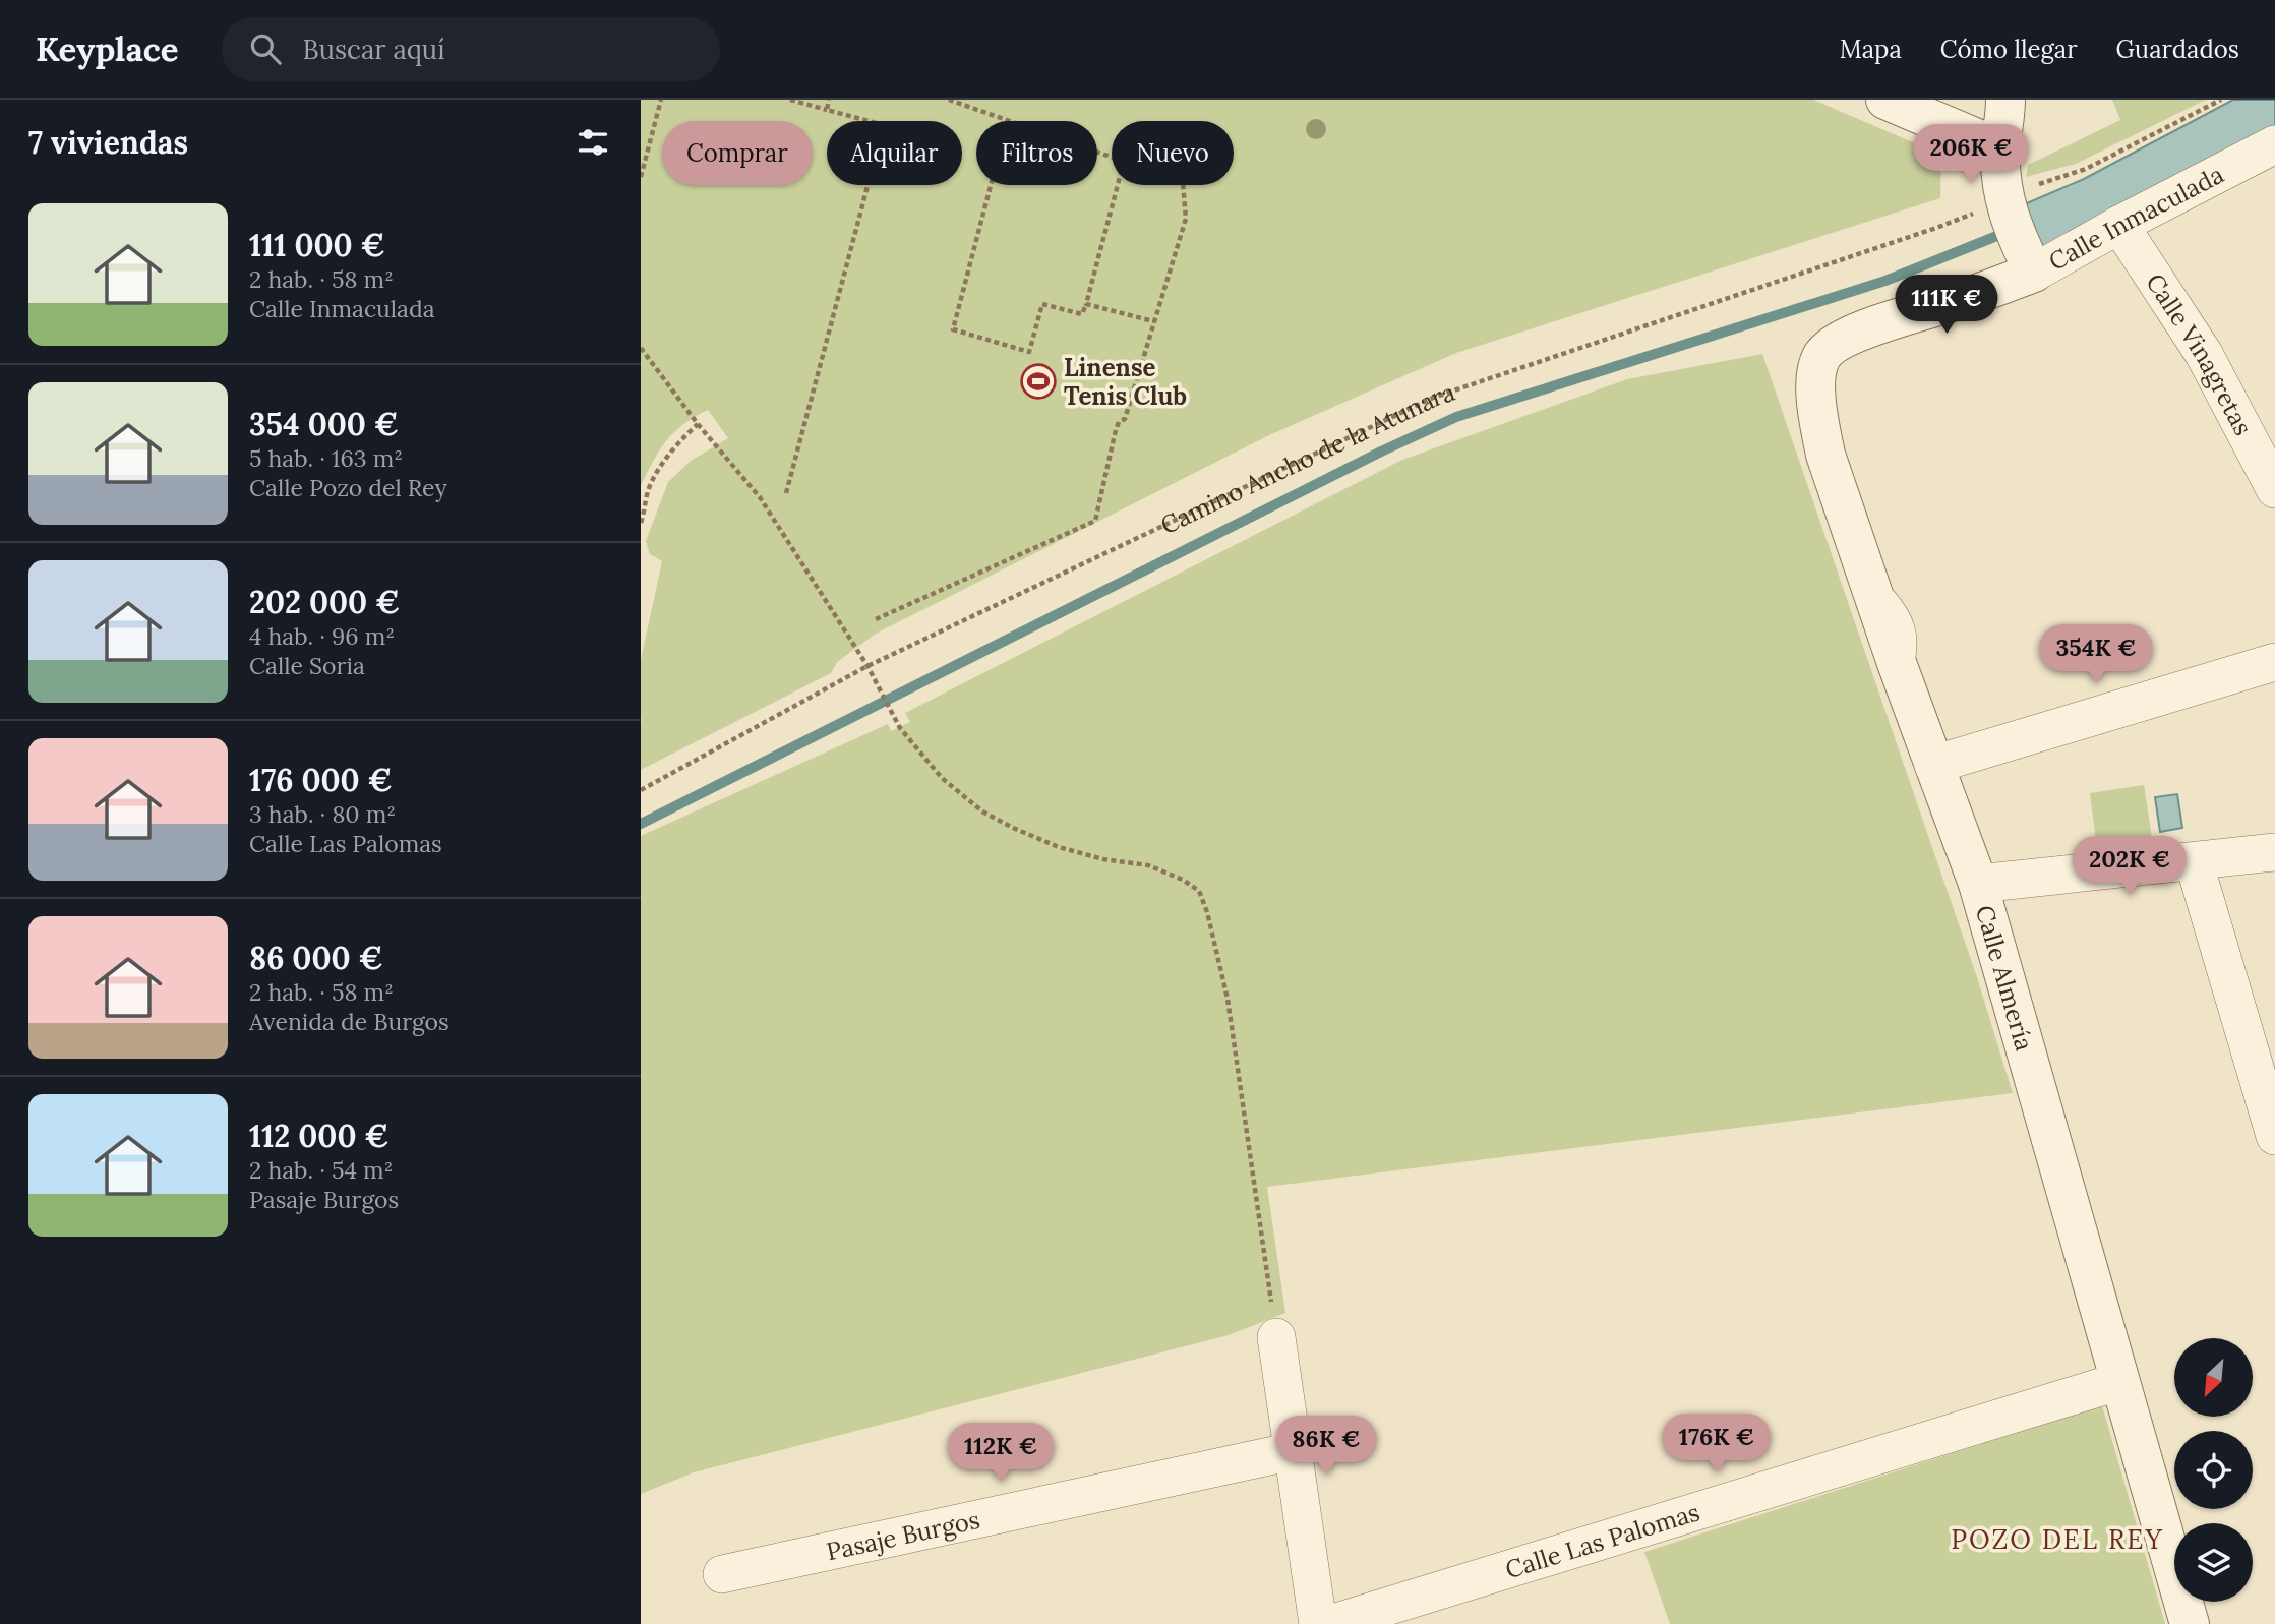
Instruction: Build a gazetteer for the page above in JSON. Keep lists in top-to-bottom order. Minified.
{"streets":{"street":["Calle Inmaculada","Calle Vinagretas","Calle Almería","Pasaje Burgos","Calle Las Palomas"],"path":["Camino Ancho de la Atunara"]},"crossings":[["Calle Inmaculada","Calle Vinagretas"],["Calle Inmaculada","Calle Almería"],["Calle Almería","Calle Las Palomas"]],"districts":["POZO DEL REY"],"places":{"sports":["Linense Tenis Club"]},"north":"bottom left","page":{"header":"Keyplace","search":"Buscar aquí","nav":["Mapa","Cómo llegar","Guardados"],"heading":"7 viviendas","chip":["Comprar","Alquilar","Filtros","Nuevo"],"price":["206K €","111K €","354K €","202K €","176K €","86K €","112K €"],"list":[{"name":"111 000 €","note":"2 hab. · 58 m² · Calle Inmaculada"},{"name":"354 000 €","note":"5 hab. · 163 m² · Calle Pozo del Rey"},{"name":"202 000 €","note":"4 hab. · 96 m² · Calle Soria"},{"name":"176 000 €","note":"3 hab. · 80 m² · Calle Las Palomas"},{"name":"86 000 €","note":"2 hab. · 58 m² · Avenida de Burgos"},{"name":"112 000 €","note":"2 hab. · 54 m² · Pasaje Burgos"}]}}
